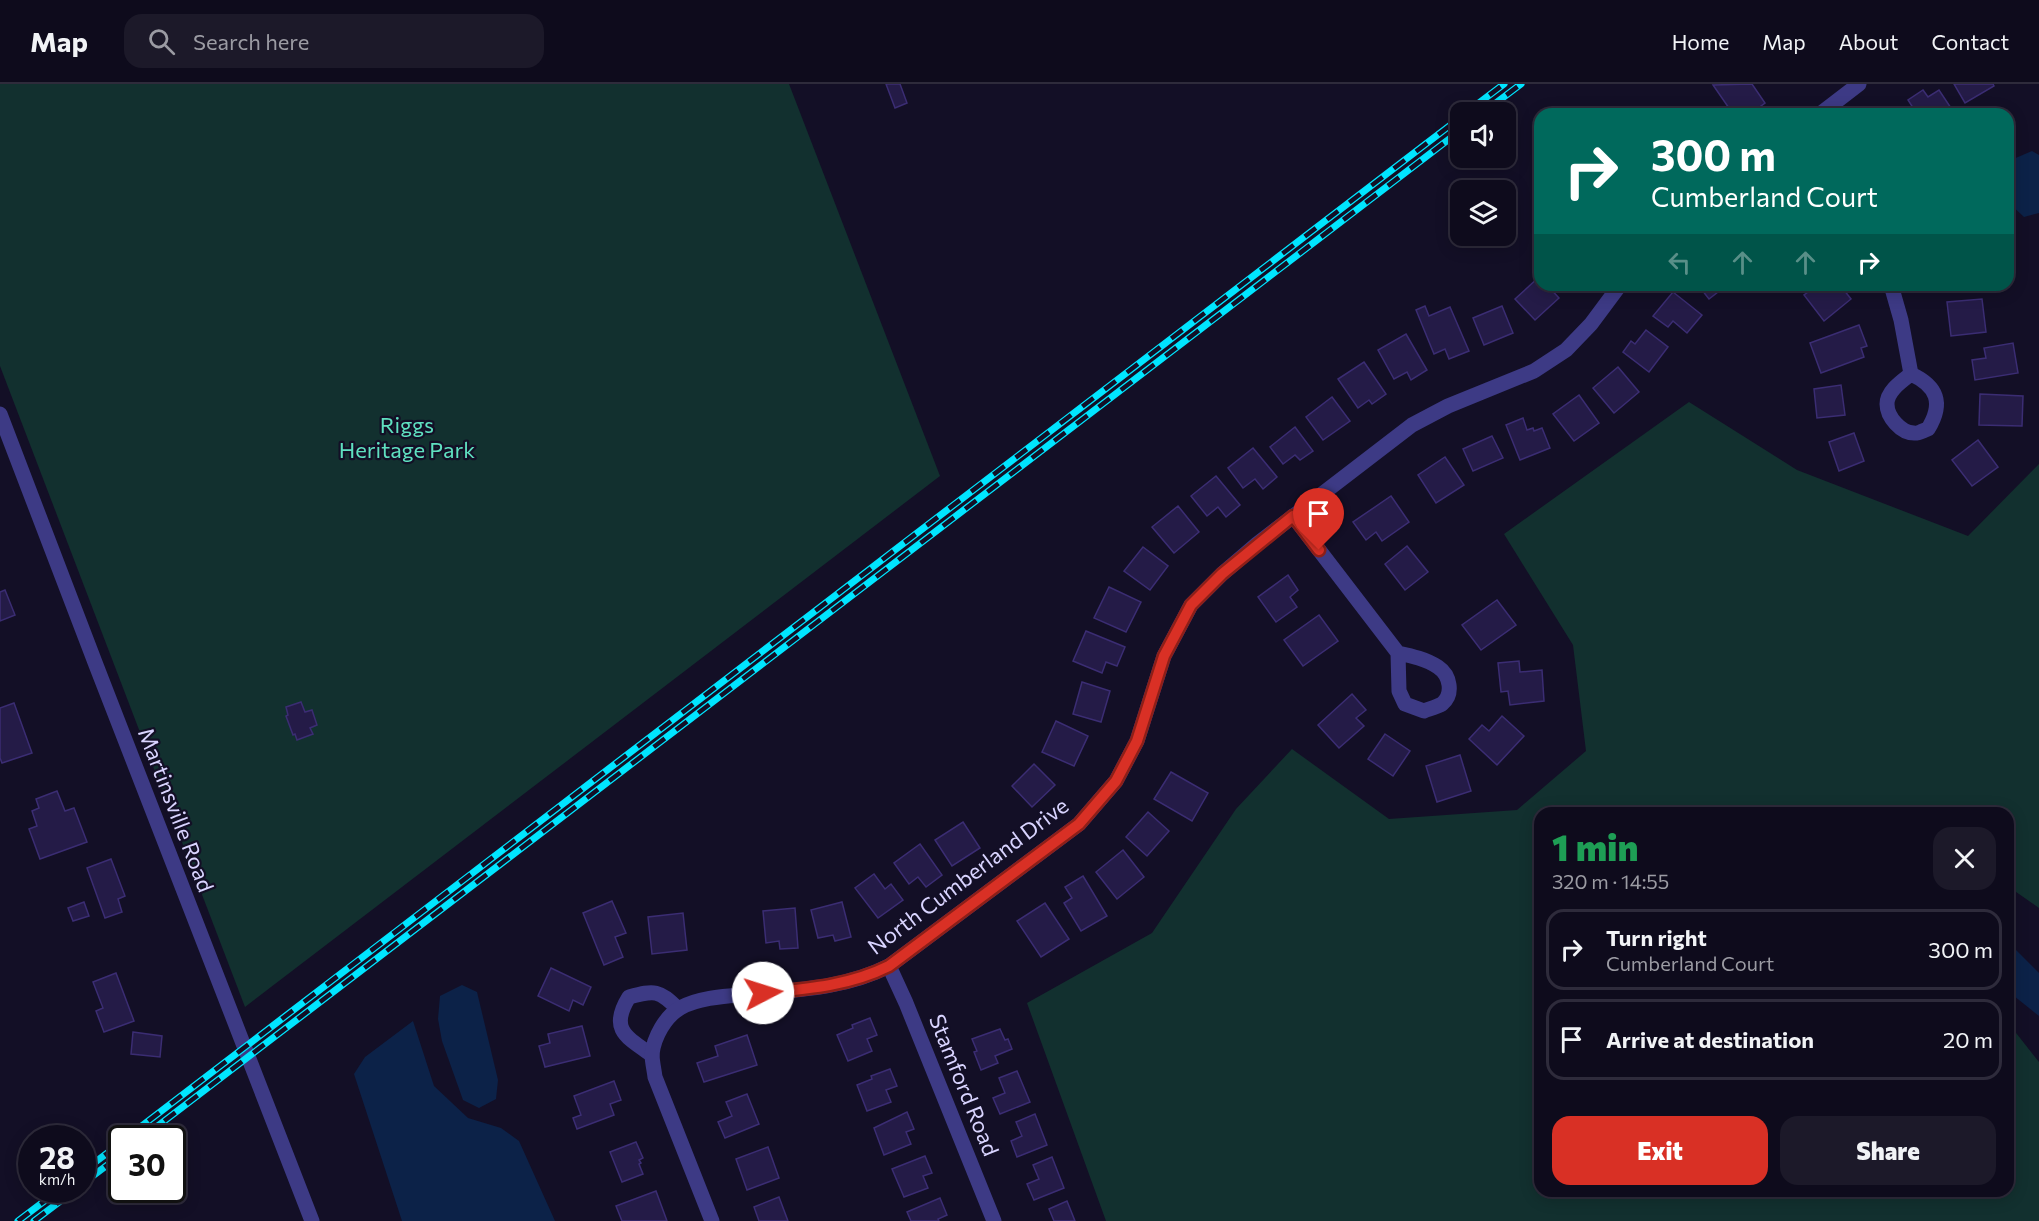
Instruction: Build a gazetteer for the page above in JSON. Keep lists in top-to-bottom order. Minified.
{"streets":{"street":["Martinsville Road","North Cumberland Drive","Stamford Road"]},"crossings":[["North Cumberland Drive","Stamford Road"]],"parks":["Riggs Heritage Park"],"page":{"header":"Map","search":"Search here","nav":["Home","Map","About","Contact"],"turn":["300 m","Cumberland Court"],"heading":["1 min","320 m · 14:55"],"list":[{"name":"Turn right","note":"Cumberland Court","value":"300 m"},{"name":"Arrive at destination","value":"20 m"}],"buttons":["Exit","Share"],"speed":"28 km/h","limit":"30"}}
